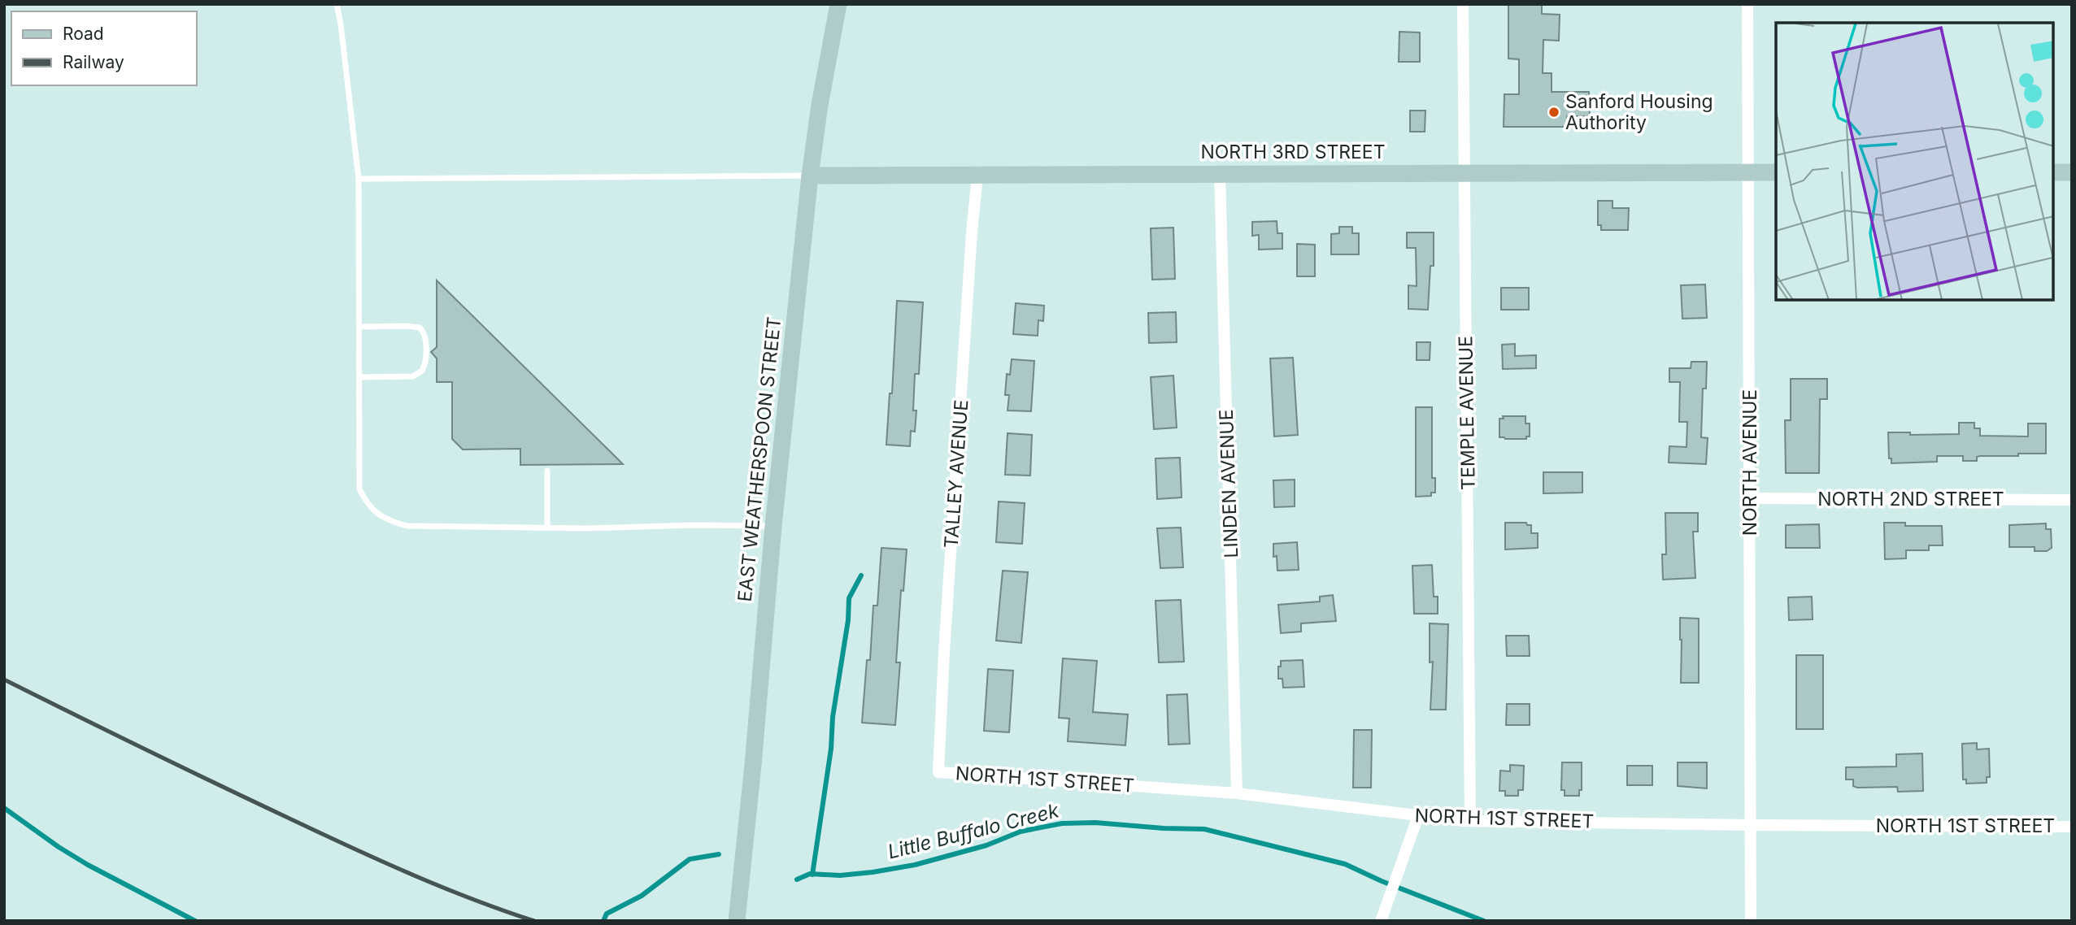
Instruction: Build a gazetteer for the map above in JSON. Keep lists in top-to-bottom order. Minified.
{"streets":{"street":["NORTH 3RD STREET","TEMPLE AVENUE","EAST WEATHERSPOON STREET","NORTH AVENUE","TALLEY AVENUE","LINDEN AVENUE","NORTH 2ND STREET","NORTH 1ST STREET"]},"crossings":[["NORTH 3RD STREET","TEMPLE AVENUE"],["NORTH 3RD STREET","EAST WEATHERSPOON STREET"],["NORTH 3RD STREET","NORTH AVENUE"],["NORTH 3RD STREET","TALLEY AVENUE"],["NORTH 3RD STREET","LINDEN AVENUE"],["TEMPLE AVENUE","NORTH 1ST STREET"],["NORTH AVENUE","NORTH 2ND STREET"],["NORTH AVENUE","NORTH 1ST STREET"],["TALLEY AVENUE","NORTH 1ST STREET"],["LINDEN AVENUE","NORTH 1ST STREET"]],"water":["Little Buffalo Creek"],"places":["Sanford Housing Authority"],"legend":["Road","Railway"]}
